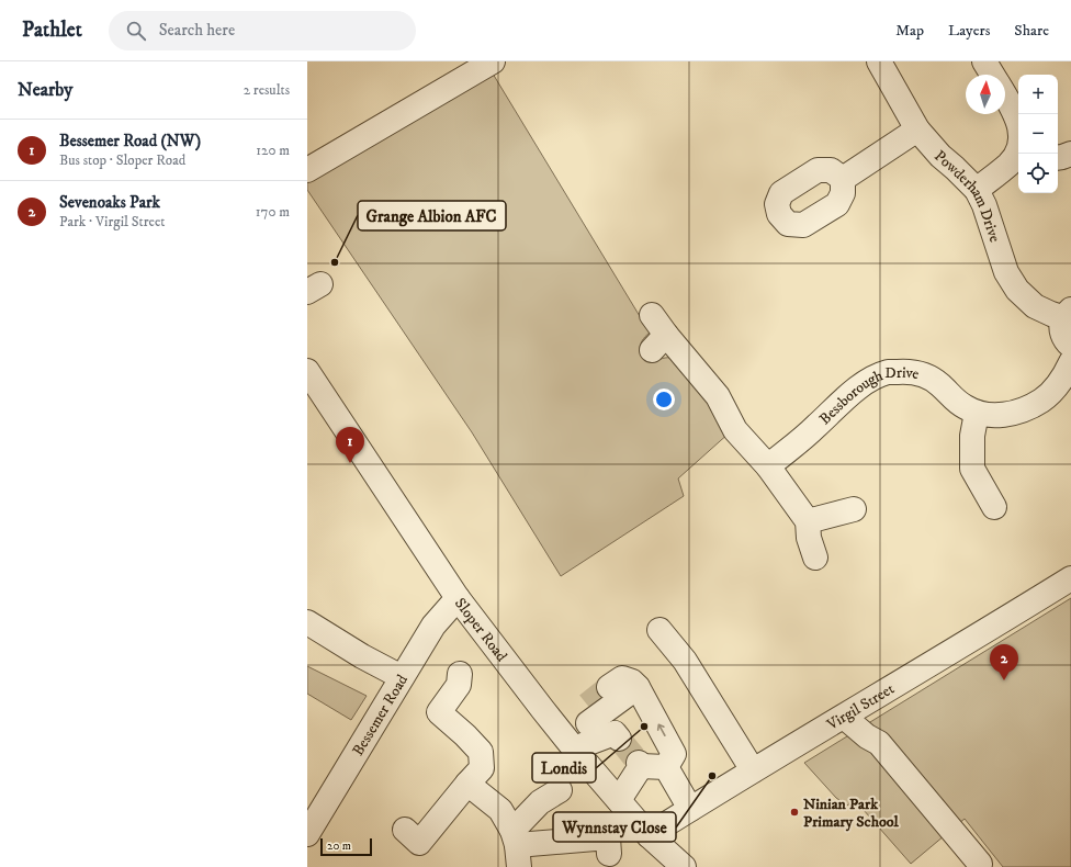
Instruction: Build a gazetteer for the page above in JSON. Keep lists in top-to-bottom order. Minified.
{"streets":{"street":["Powderham Drive","Bessborough Drive","Sloper Road","Virgil Street","Bessemer Road"]},"crossings":[["Sloper Road","Virgil Street"],["Sloper Road","Bessemer Road"]],"places":["Grange Albion AFC","Londis","Wynnstay Close","Ninian Park Primary School"],"scale_bar":"20 m","north":"top","page":{"header":"Pathlet","search":"Search here","nav":["Map","Layers","Share"],"heading":["Nearby","2 results"],"map_buttons":["+","−"],"list":[{"mark":"1","name":"Bessemer Road (NW)","note":"Bus stop · Sloper Road","value":"120 m"},{"mark":"2","name":"Sevenoaks Park","note":"Park · Virgil Street","value":"170 m"}],"pins":["1","2"],"scale":"20 m"}}
